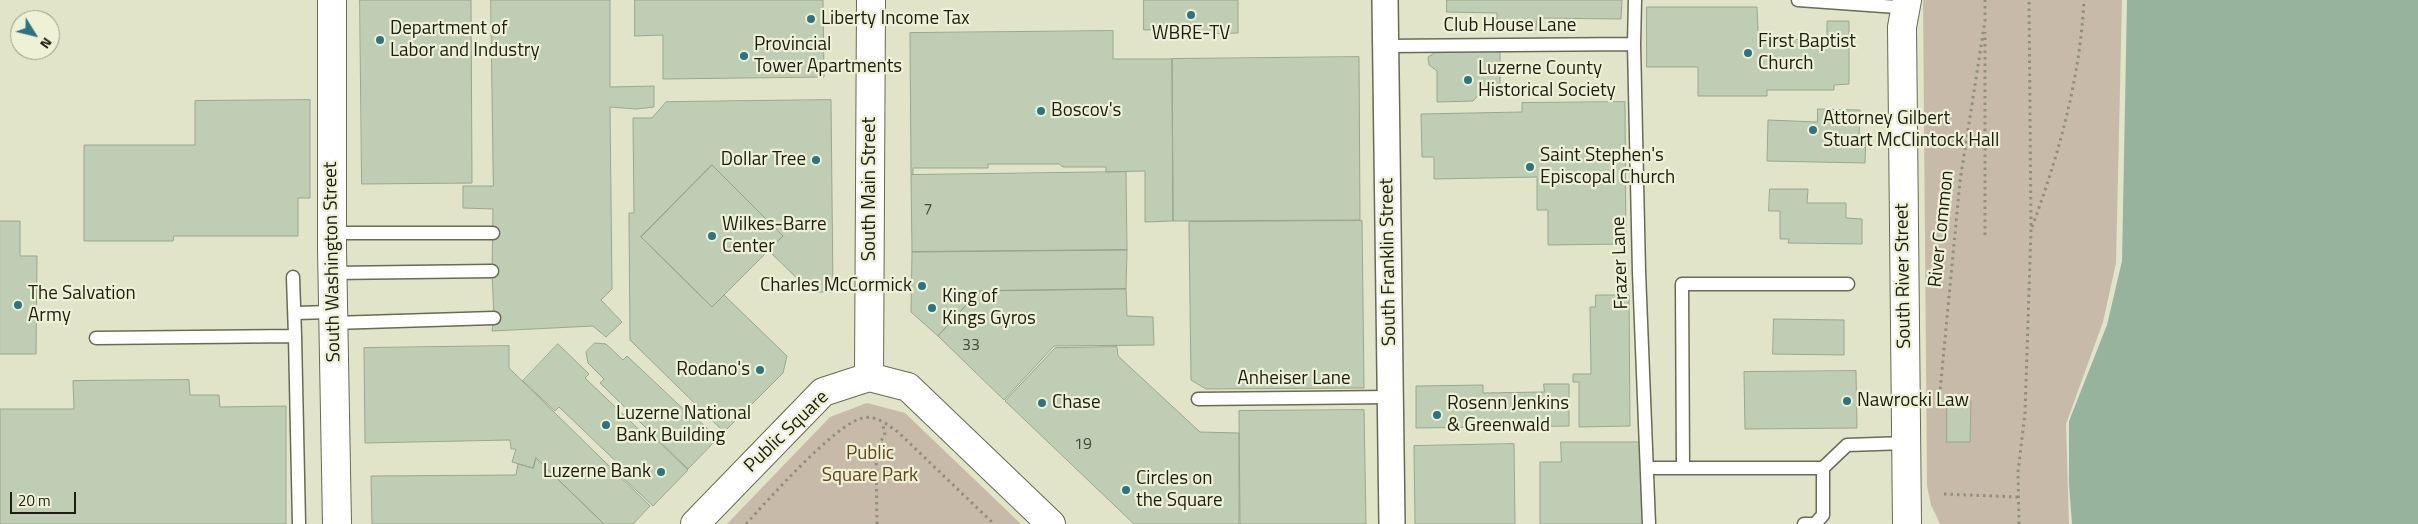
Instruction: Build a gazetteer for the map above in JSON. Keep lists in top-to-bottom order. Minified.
{"streets":{"main road":["South Main Street","South Washington Street","South River Street","Public Square"],"street":["South Franklin Street"],"lane":["Club House Lane","Frazer Lane","Anheiser Lane"],"path":["River Common"]},"crossings":[["Club House Lane","South Franklin Street"],["Club House Lane","Frazer Lane"],["South Main Street","Public Square"],["South Franklin Street","Anheiser Lane"]],"parks":["Public Square Park"],"places":["WBRE-TV","Liberty Income Tax","Department of Labor and Industry","First Baptist Church","Provincial Tower Apartments","Luzerne County Historical Society","Boscov's","Attorney Gilbert Stuart McClintock Hall","Dollar Tree","Saint Stephen's Episcopal Church","Wilkes-Barre Center","Charles McCormick","The Salvation Army","King of Kings Gyros","Rodano's","Nawrocki Law","Chase","Rosenn Jenkins & Greenwald","Luzerne National Bank Building","Luzerne Bank","Circles on the Square"],"house_numbers":["7","33","19"],"scale_bar":"20 m","north":"bottom right"}
